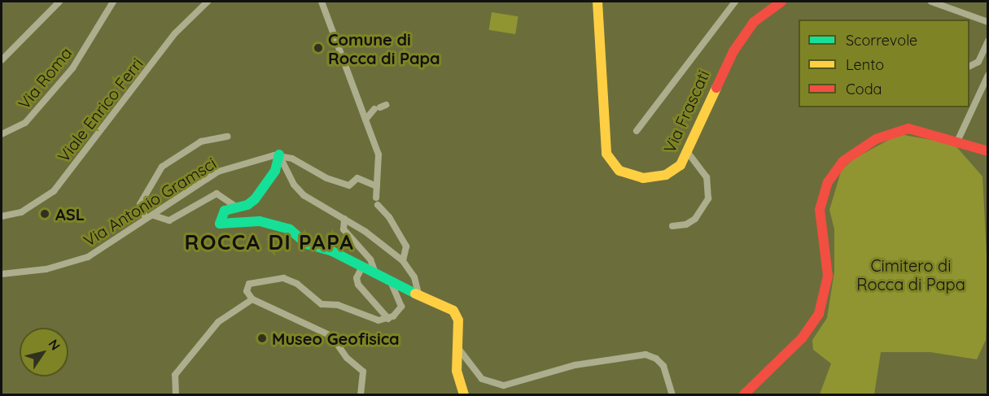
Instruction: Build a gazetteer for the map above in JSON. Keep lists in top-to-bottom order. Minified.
{"streets":{"street":["Via Roma","Viale Enrico Ferri","Via Frascati","Via Antonio Gramsci"]},"districts":["ROCCA DI PAPA"],"parks":["Cimitero di Rocca di Papa"],"places":["Comune di Rocca di Papa","ASL","Museo Geofisica"],"legend":["Scorrevole","Lento","Coda"],"north":"top right"}
